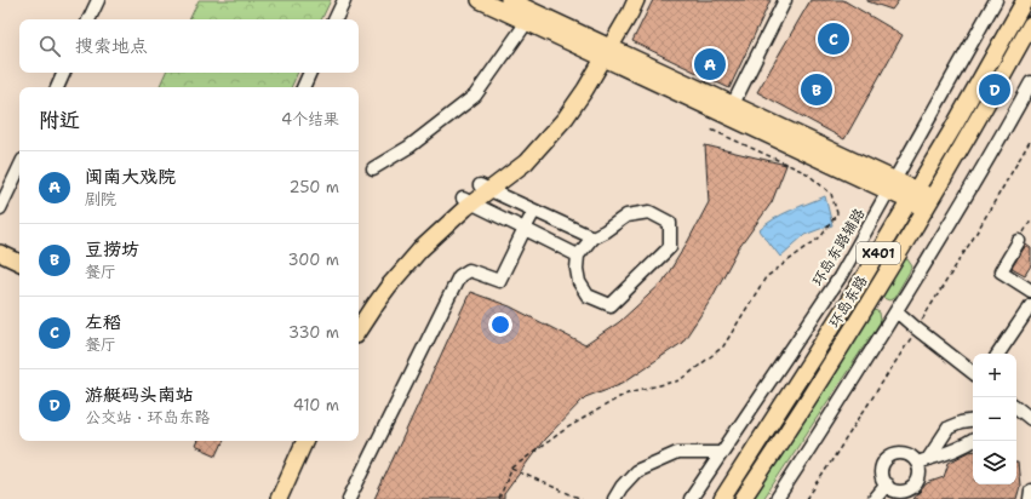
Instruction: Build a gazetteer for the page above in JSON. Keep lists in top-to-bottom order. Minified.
{"streets":{"main road":["X401","环岛东路"],"street":["环岛东路辅路"]},"page":{"search":"搜索地点","pins":["C","A","B","D"],"heading":["附近","4个结果"],"list":[{"mark":"A","name":"闽南大戏院","note":"剧院","value":"250 m"},{"mark":"B","name":"豆捞坊","note":"餐厅","value":"300 m"},{"mark":"C","name":"左稻","note":"餐厅","value":"330 m"},{"mark":"D","name":"游艇码头南站","note":"公交站 · 环岛东路","value":"410 m"}],"map_buttons":["+","−"]}}
